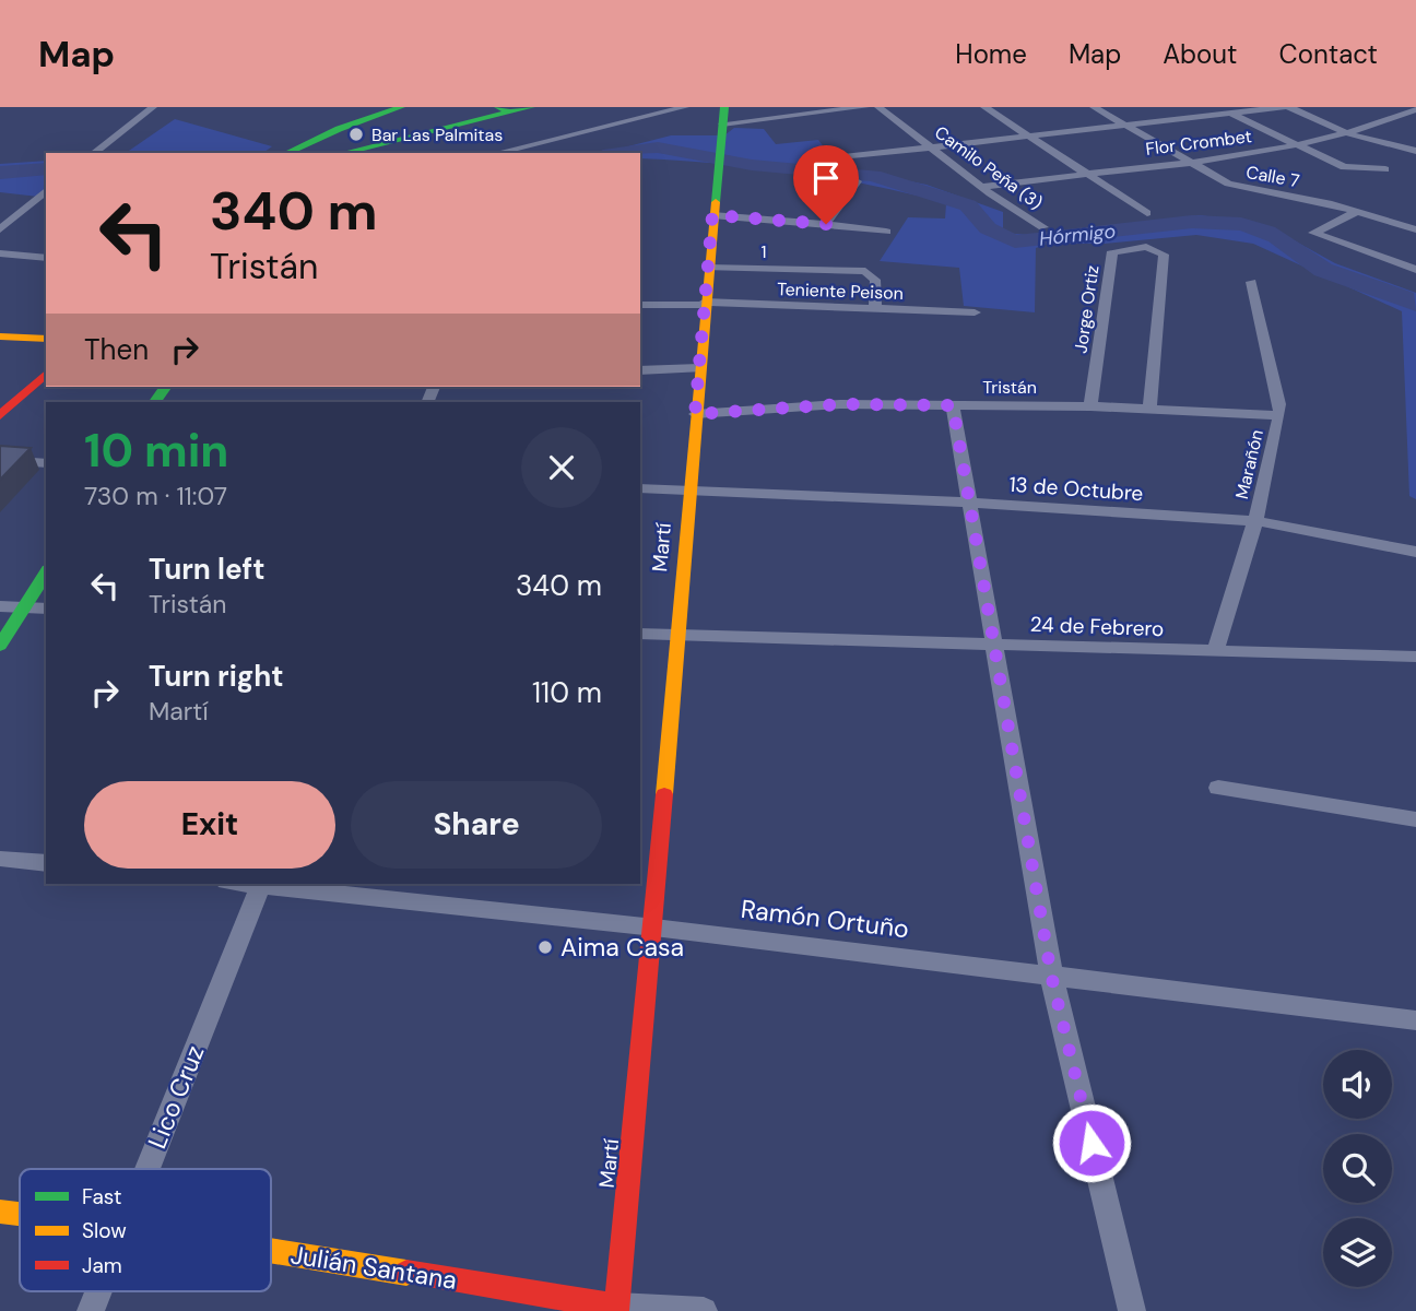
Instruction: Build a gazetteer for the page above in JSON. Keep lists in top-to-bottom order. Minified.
{"streets":{"main road":["Martí","Julián Santana"],"street":["Flor Crombet","Camilo Peña (3)","Calle 7","1","Teniente Peison","Jorge Ortiz","Tristán","Marañón","13 de Octubre","24 de Febrero","Ramón Ortuño","Lico Cruz"]},"crossings":[["Flor Crombet","Camilo Peña (3)"],["Flor Crombet","Calle 7"],["1","Teniente Peison"],["1","Martí"],["Teniente Peison","Martí"],["Jorge Ortiz","Tristán"],["Tristán","Marañón"],["Tristán","Martí"],["Marañón","13 de Octubre"],["Marañón","24 de Febrero"],["13 de Octubre","Martí"],["Martí","24 de Febrero"],["Martí","Ramón Ortuño"],["Martí","Julián Santana"]],"water":["Hórmigo"],"places":["Bar Las Palmitas","Aima Casa"],"legend":["Fast","Slow","Jam"],"page":{"header":"Map","nav":["Home","Map","About","Contact"],"turn":["340 m","Tristán"],"then":"Then","heading":["10 min","730 m · 11:07"],"list":[{"name":"Turn left","note":"Tristán","value":"340 m"},{"name":"Turn right","note":"Martí","value":"110 m"}],"buttons":["Exit","Share"]}}
